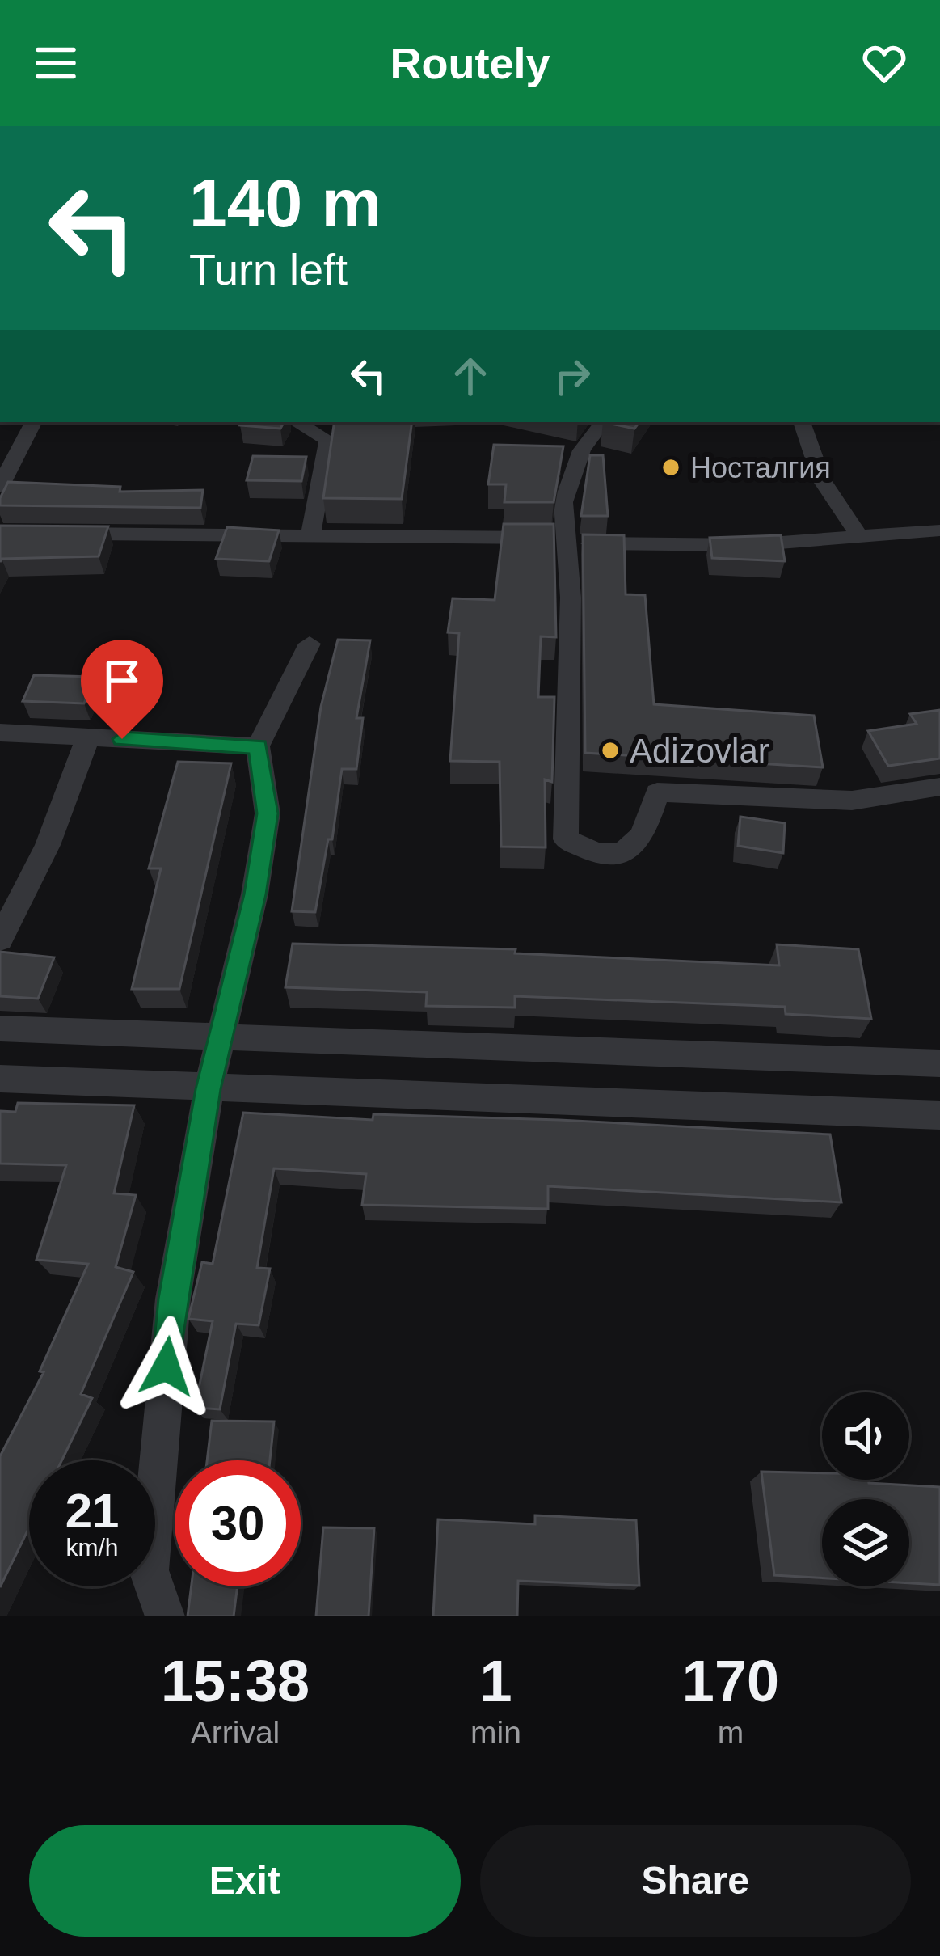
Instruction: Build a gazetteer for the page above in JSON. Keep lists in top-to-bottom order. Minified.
{"places":["Носталгия","Adizovlar"],"page":{"header":"Routely","turn":["140 m","Turn left"],"speed":"21 km/h","limit":"30","eta":["15:38","Arrival","1","min","170","m"],"buttons":["Exit","Share"]}}
